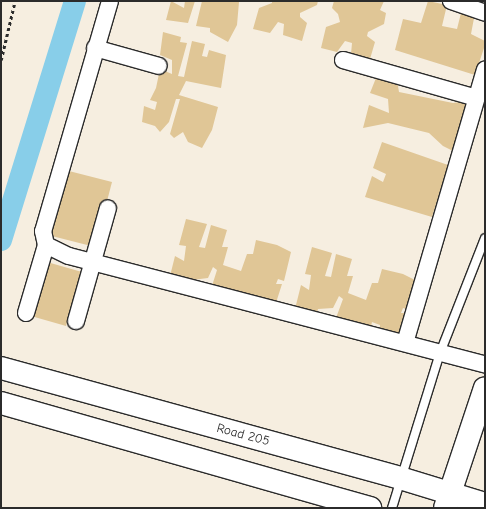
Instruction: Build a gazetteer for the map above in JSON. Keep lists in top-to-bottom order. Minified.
{"streets":{"street":["Road 205"]}}
